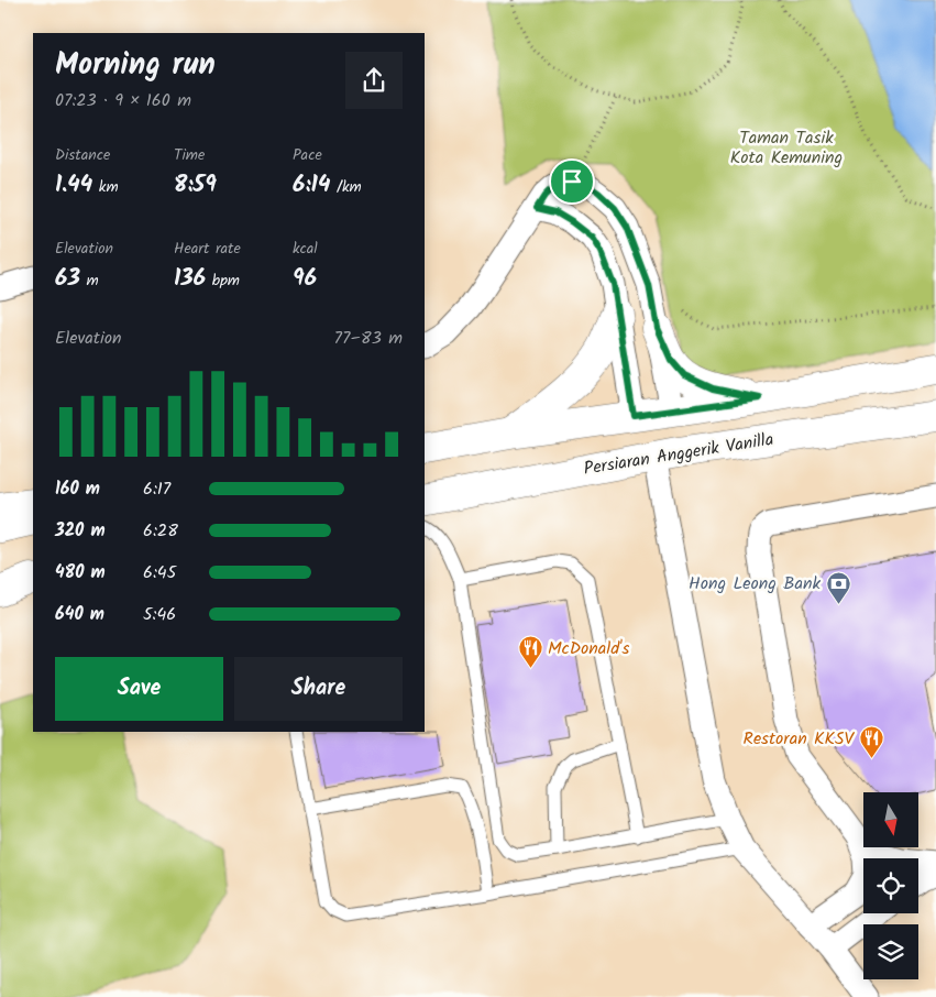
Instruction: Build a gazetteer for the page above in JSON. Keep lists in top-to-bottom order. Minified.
{"streets":{"main road":["Persiaran Anggerik Vanilla"]},"parks":["Taman Tasik Kota Kemuning"],"places":{"bank":["Hong Leong Bank"],"restaurant":["McDonald's","Restoran KKSV"]},"north":"bottom","page":{"heading":["Morning run","07:23 · 9 × 160 m"],"stats":[["Distance","1.44 km"],["Time","8:59"],["Pace","6:14 /km"],["Elevation","63 m"],["Heart rate","136 bpm"],["kcal","96"]],"chart":["Elevation","77–83 m"],"list":[{"name":"160 m","note":"6:17"},{"name":"320 m","note":"6:28"},{"name":"480 m","note":"6:45"},{"name":"640 m","note":"5:46"}],"buttons":["Save","Share"]}}
